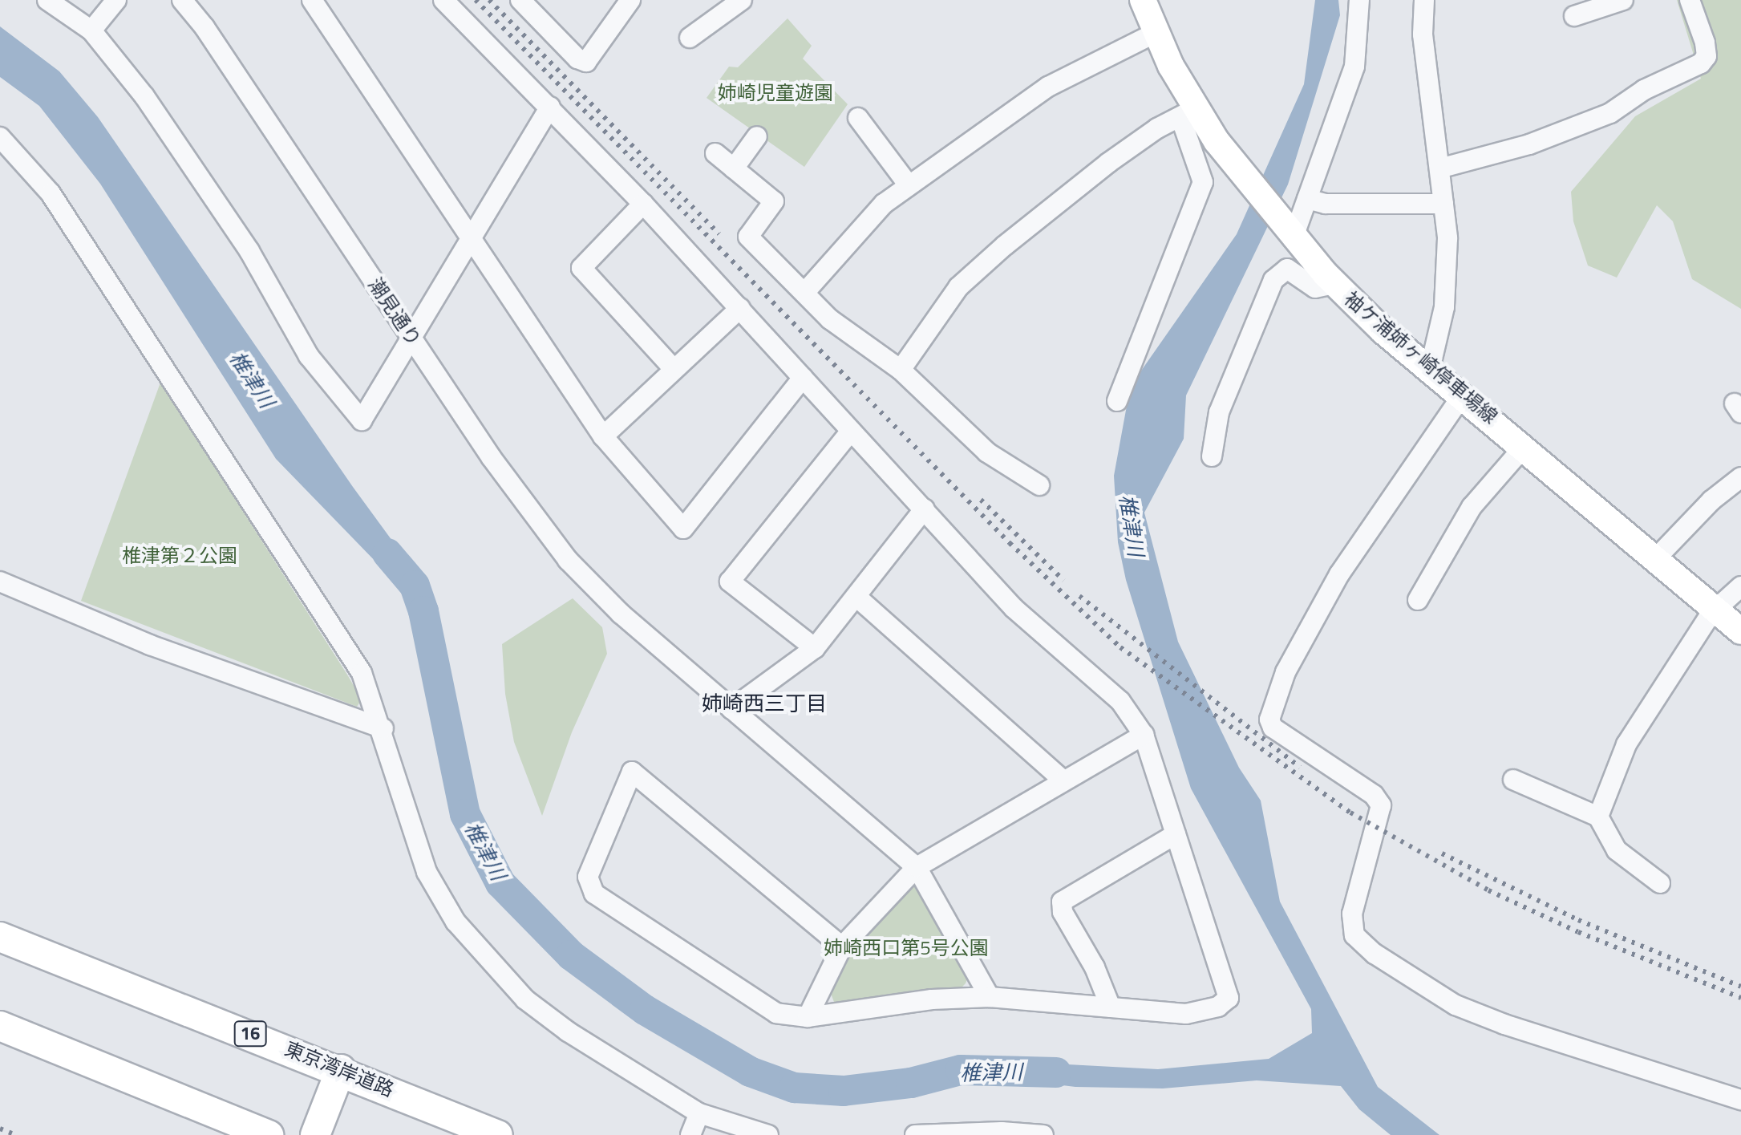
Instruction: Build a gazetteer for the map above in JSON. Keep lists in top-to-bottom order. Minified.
{"streets":{"highway":["16","東京湾岸道路"],"main road":["袖ケ浦姉ヶ崎停車場線"],"street":["潮見通り"]},"districts":["姉崎西三丁目"],"water":["椎津川"],"parks":["姉崎児童遊園","椎津第２公園","姉崎西口第5号公園"]}
